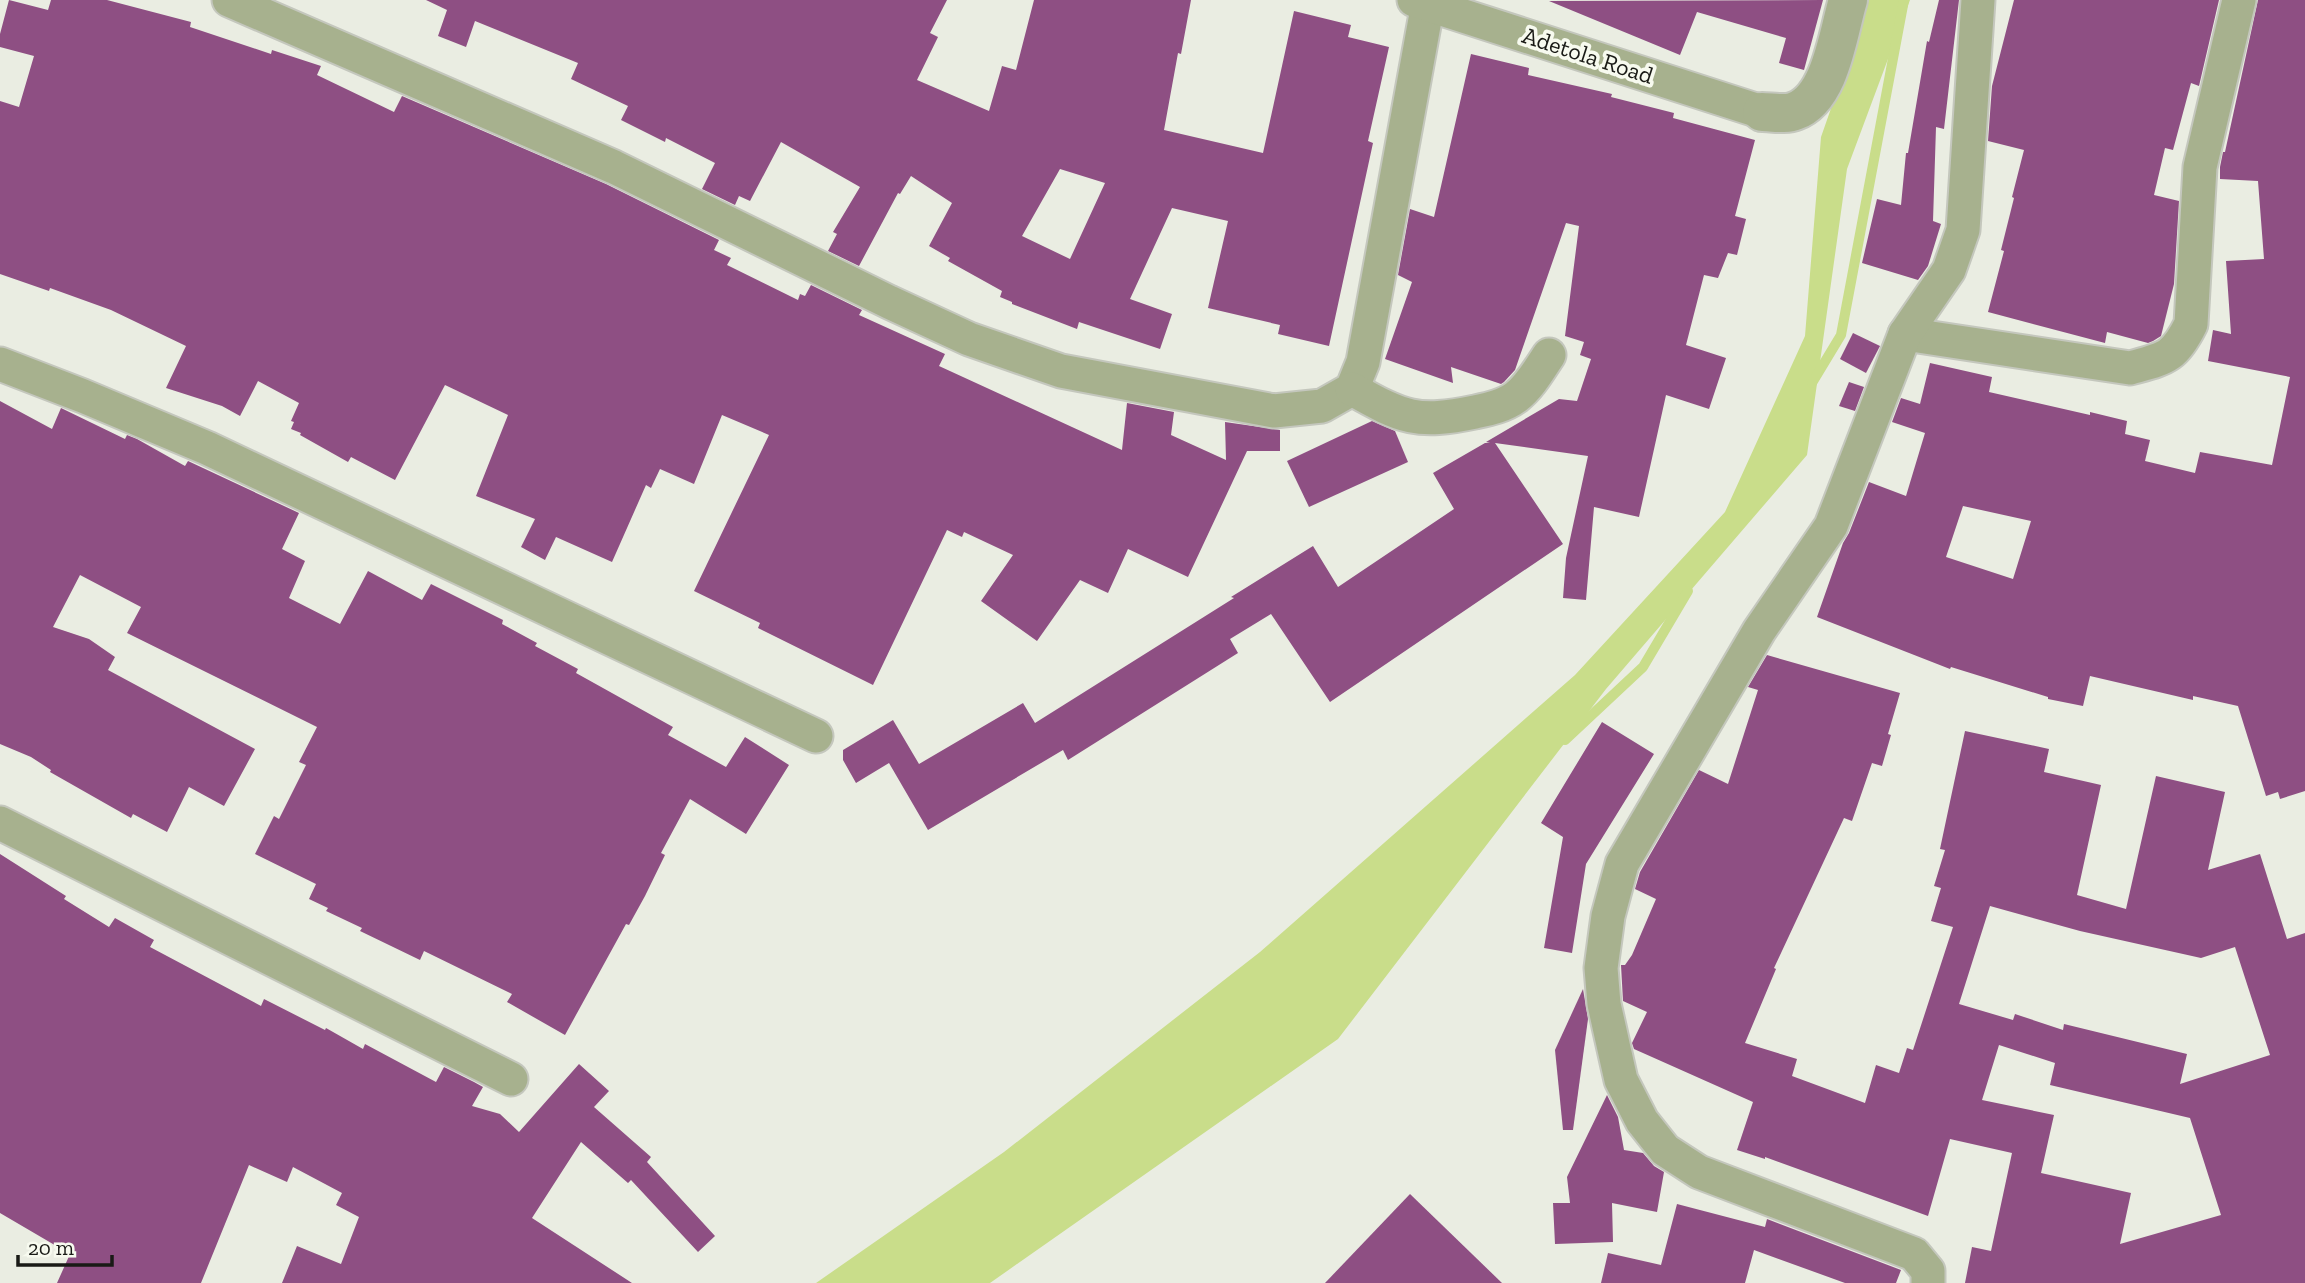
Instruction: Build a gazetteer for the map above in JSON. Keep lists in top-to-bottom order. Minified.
{"streets":{"street":["Adetola Road"]},"scale_bar":"20 m"}
